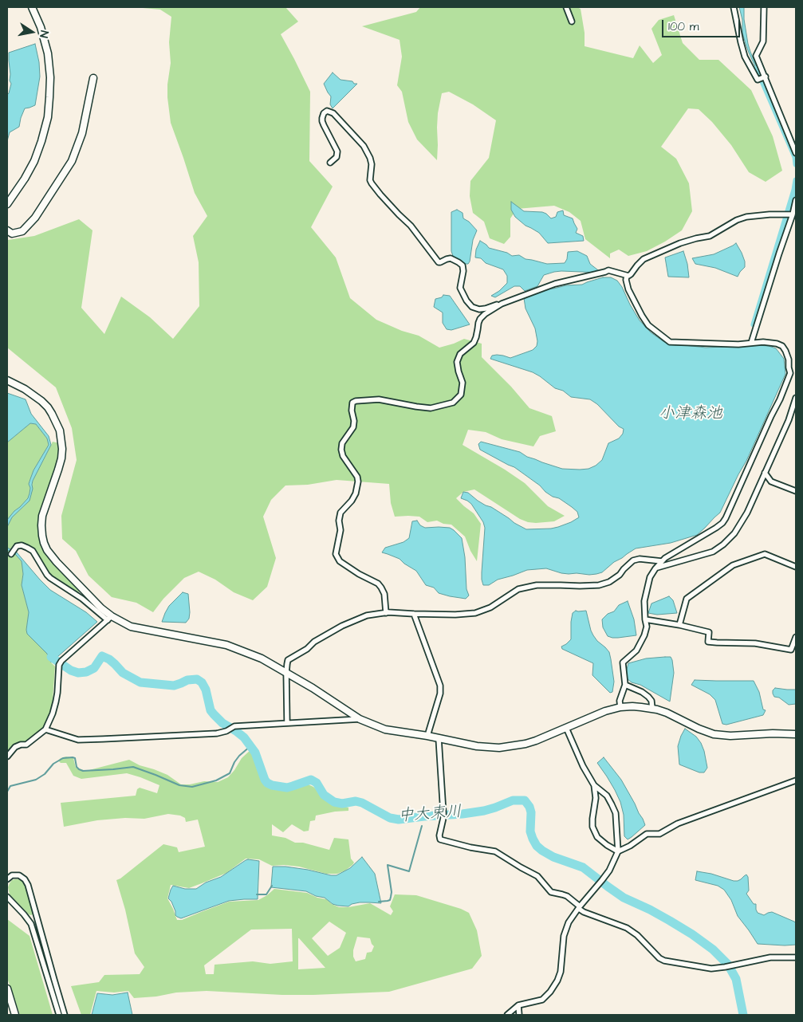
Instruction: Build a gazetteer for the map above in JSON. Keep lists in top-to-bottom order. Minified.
{"water":["小津森池","中大束川"],"scale_bar":"100 m","north":"right"}
